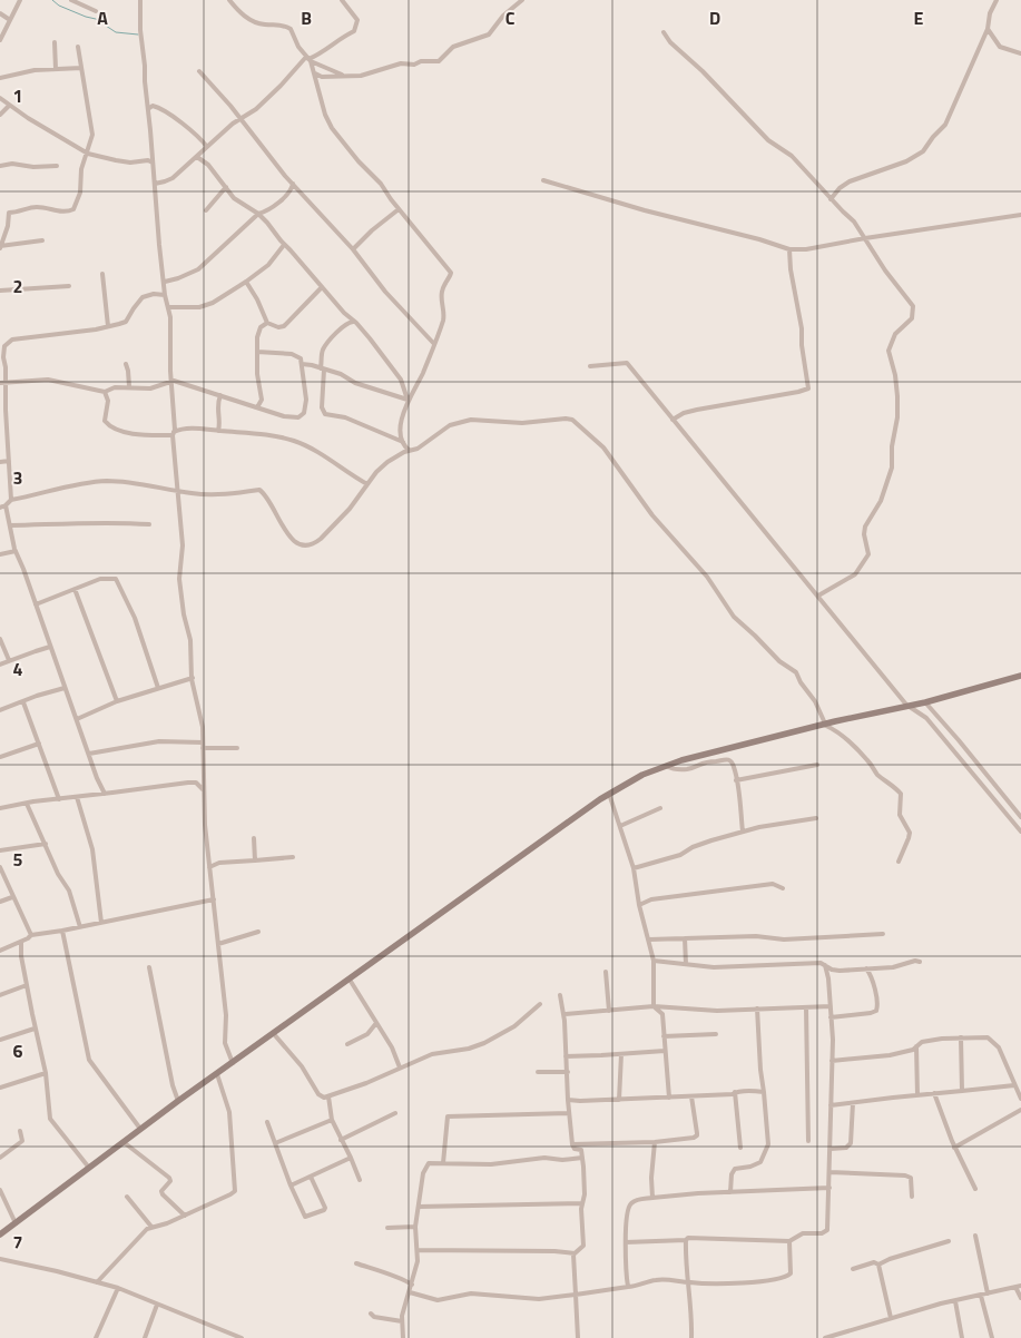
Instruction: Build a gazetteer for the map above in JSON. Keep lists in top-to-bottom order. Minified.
{"grid":{"columns":["A","B","C","D","E"],"rows":["1","2","3","4","5","6","7"]}}
